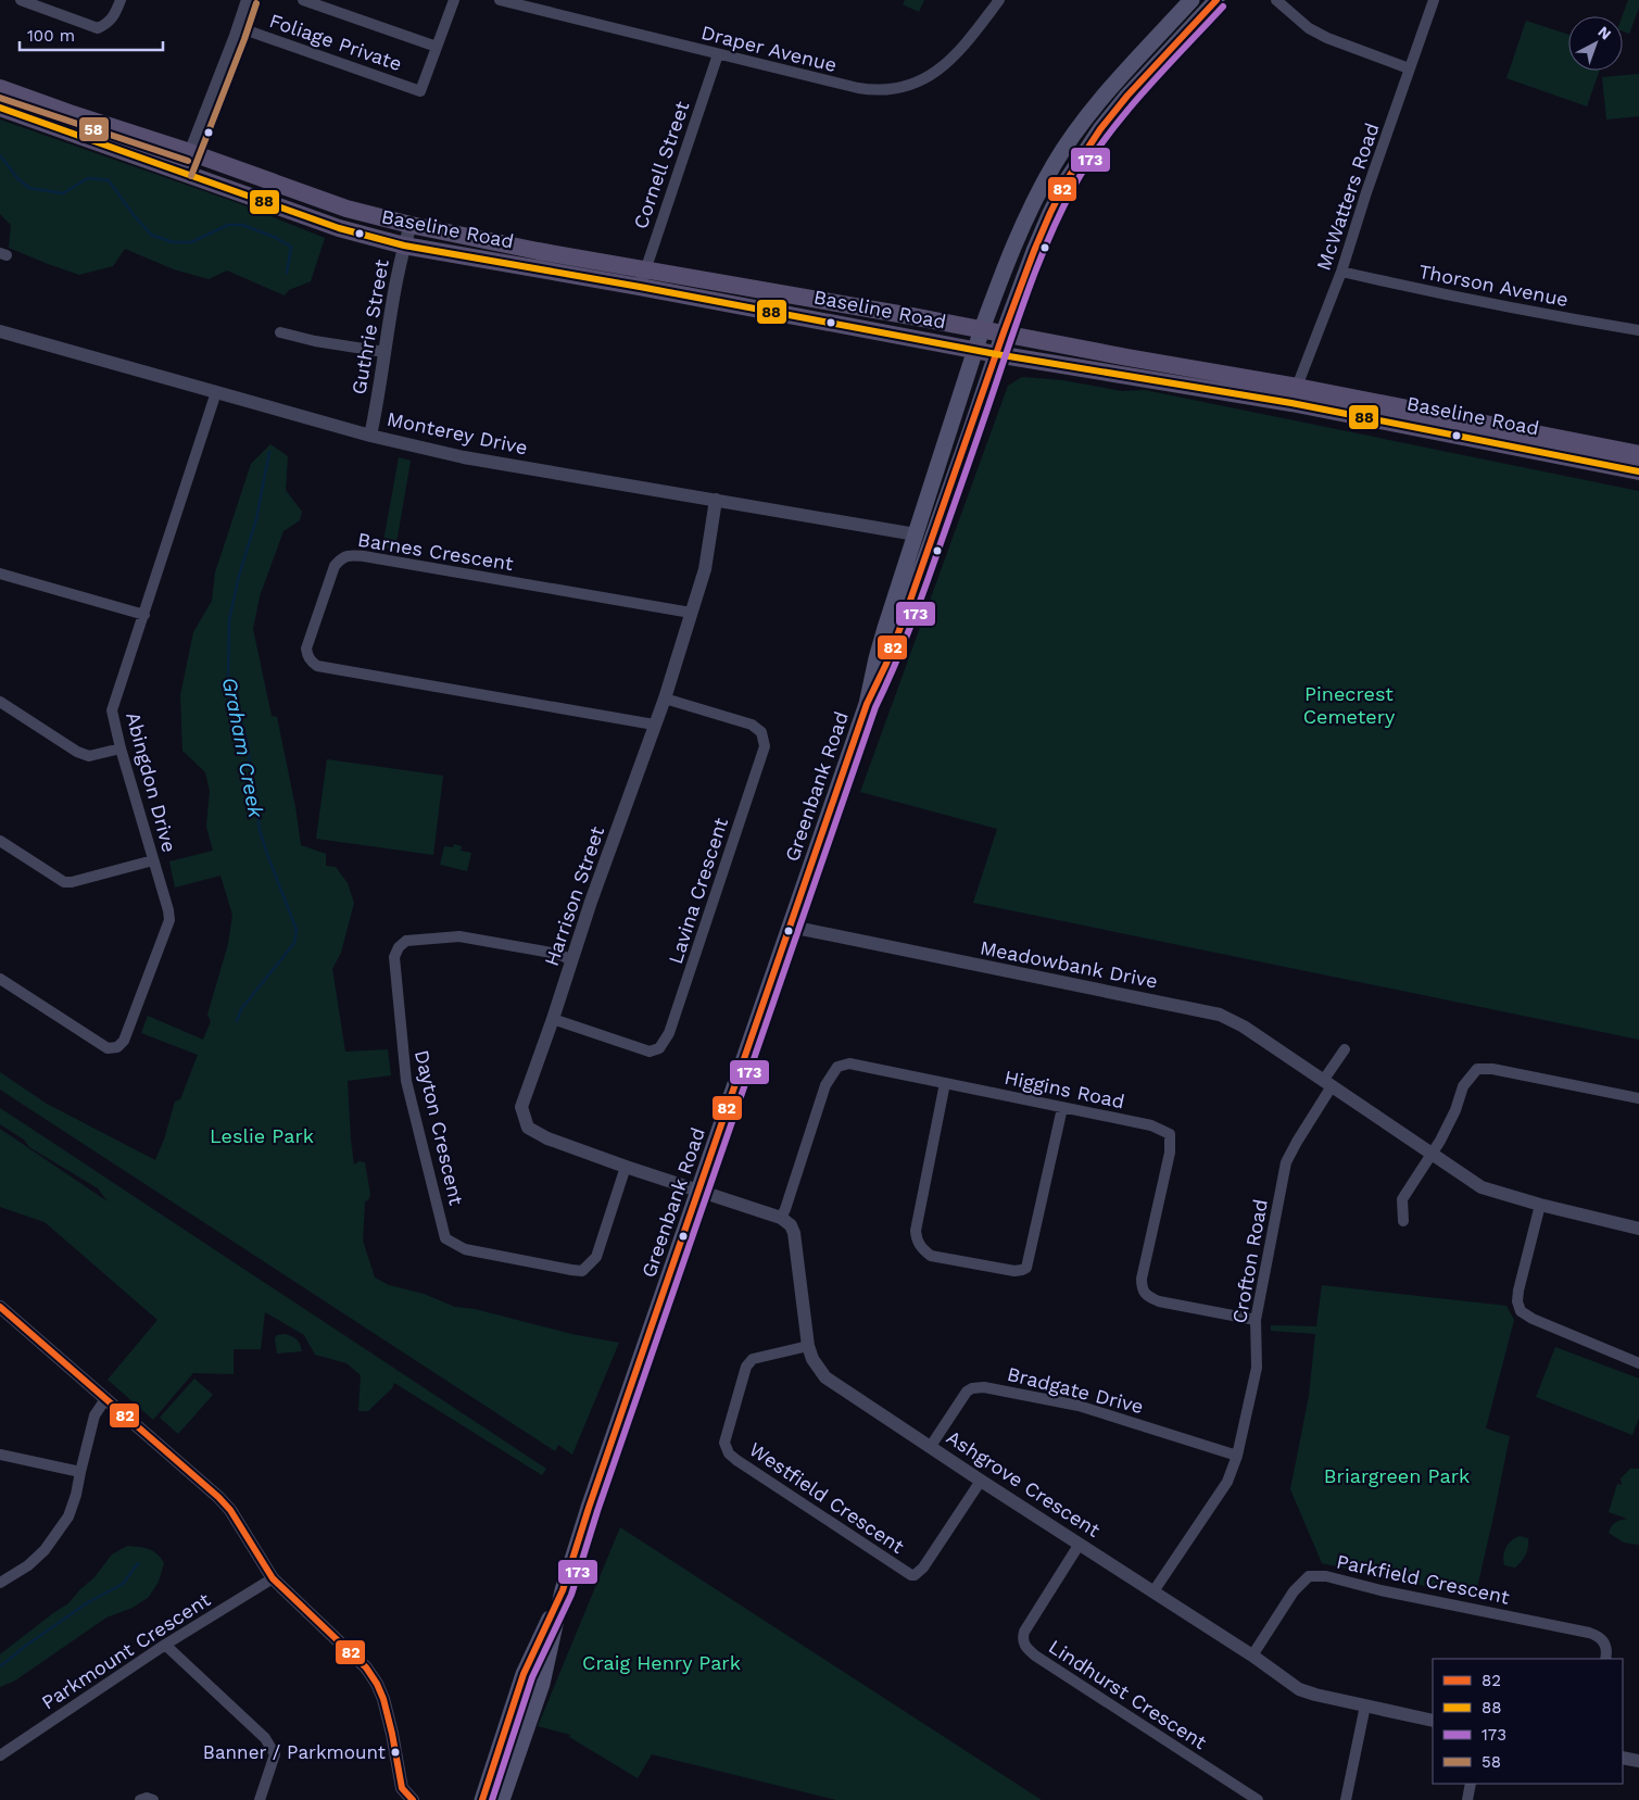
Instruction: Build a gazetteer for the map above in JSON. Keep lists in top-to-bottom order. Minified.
{"streets":{"main road":["Baseline Road","Greenbank Road"],"street":["Foliage Private","Draper Avenue","Cornell Street","McWatters Road","Thorson Avenue","Guthrie Street","Monterey Drive","Barnes Crescent","Abingdon Drive","Lavina Crescent","Harrison Street","Meadowbank Drive","Higgins Road","Dayton Crescent","Crofton Road","Bradgate Drive","Ashgrove Crescent","Westfield Crescent","Parkfield Crescent","Parkmount Crescent","Lindhurst Crescent"]},"crossings":[["Draper Avenue","Cornell Street"],["Cornell Street","Baseline Road"],["McWatters Road","Baseline Road"],["McWatters Road","Thorson Avenue"],["Baseline Road","Guthrie Street"],["Baseline Road","Greenbank Road"],["Guthrie Street","Monterey Drive"],["Monterey Drive","Abingdon Drive"],["Monterey Drive","Greenbank Road"],["Monterey Drive","Harrison Street"],["Barnes Crescent","Harrison Street"],["Greenbank Road","Harrison Street"],["Greenbank Road","Meadowbank Drive"],["Lavina Crescent","Harrison Street"],["Harrison Street","Dayton Crescent"],["Meadowbank Drive","Crofton Road"],["Higgins Road","Crofton Road"],["Higgins Road","Ashgrove Crescent"],["Crofton Road","Bradgate Drive"],["Crofton Road","Ashgrove Crescent"],["Bradgate Drive","Ashgrove Crescent"],["Ashgrove Crescent","Westfield Crescent"],["Ashgrove Crescent","Parkfield Crescent"],["Ashgrove Crescent","Lindhurst Crescent"]],"water":["Graham Creek"],"parks":["Pinecrest Cemetery","Leslie Park","Briargreen Park","Craig Henry Park"],"places":["Banner / Parkmount"],"lines":["transit line 82","transit line 58","transit line 173","transit line 88"],"legend":["82","88","173","58"],"scale_bar":"100 m","north":"top right"}
